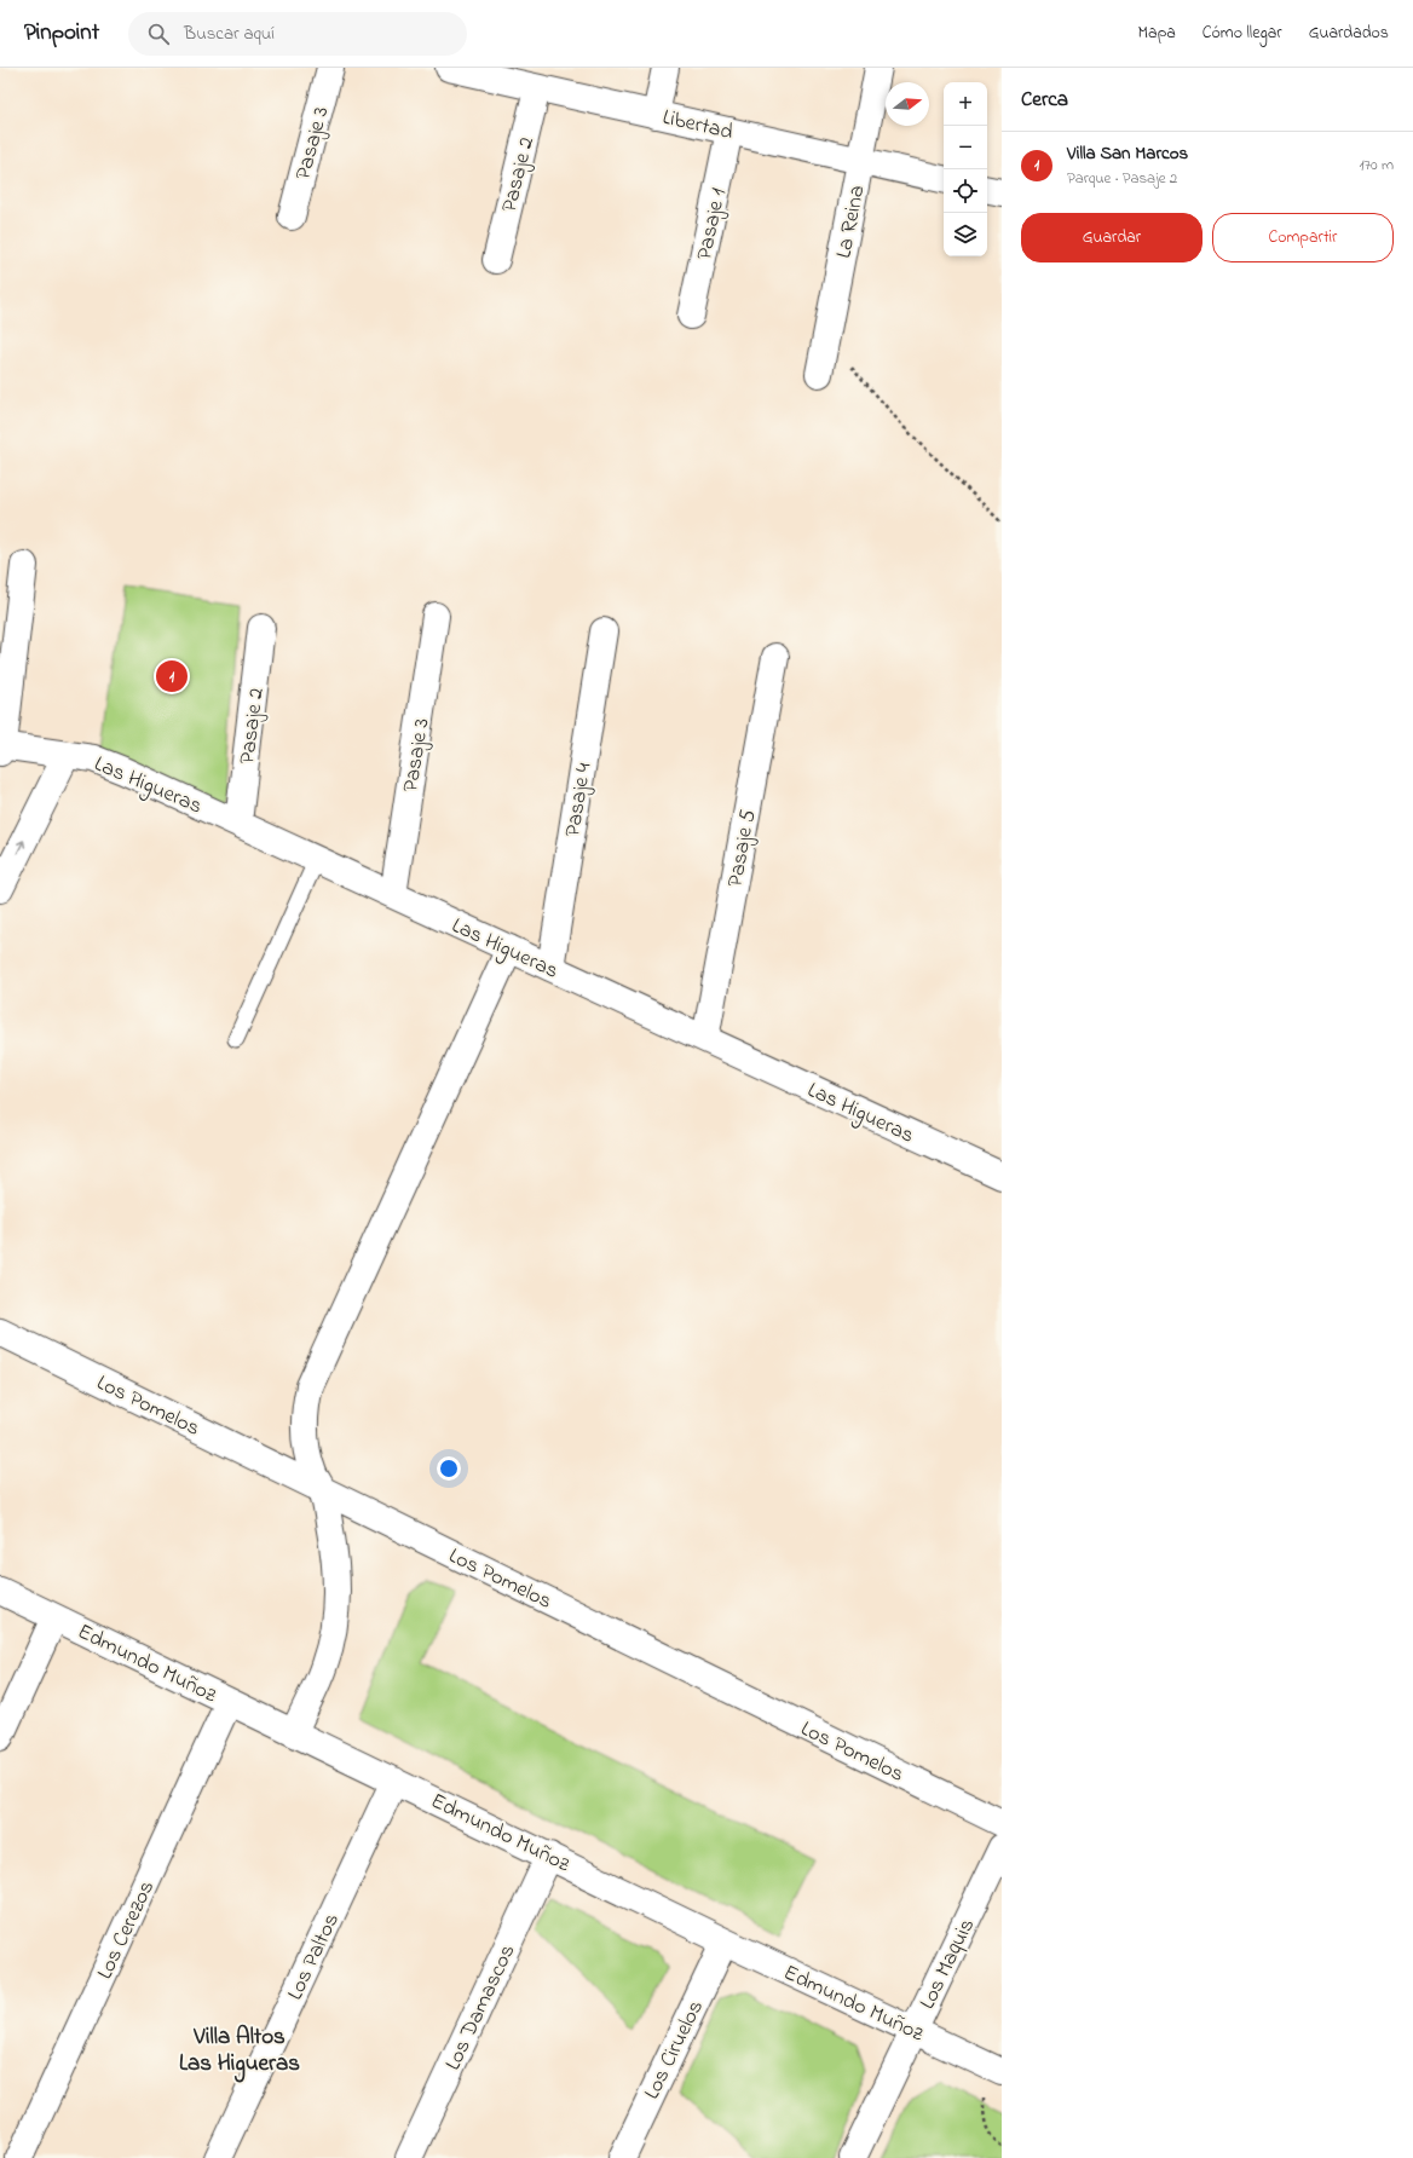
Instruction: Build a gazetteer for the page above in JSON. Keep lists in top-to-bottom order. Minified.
{"streets":{"street":["Libertad","Pasaje 3","Pasaje 2","La Reina","Pasaje 1","Las Higueras","Pasaje 4","Pasaje 5","Los Pomelos","Edmundo Muñoz","Los Cerezos","Los Paltos","Los Maquis","Los Damascos","Los Ciruelos"]},"crossings":[["Libertad","Pasaje 2"],["Libertad","La Reina"],["Libertad","Pasaje 1"],["Pasaje 3","Las Higueras"],["Pasaje 2","Las Higueras"],["Las Higueras","Pasaje 4"],["Las Higueras","Pasaje 5"],["Edmundo Muñoz","Los Cerezos"],["Edmundo Muñoz","Los Paltos"],["Edmundo Muñoz","Los Maquis"],["Edmundo Muñoz","Los Damascos"],["Edmundo Muñoz","Los Ciruelos"]],"districts":["Villa Altos Las Higueras"],"north":"right","page":{"header":"Pinpoint","search":"Buscar aquí","nav":["Mapa","Cómo llegar","Guardados"],"heading":"Cerca","map_buttons":["+","−"],"list":[{"mark":"1","name":"Villa San Marcos","note":"Parque · Pasaje 2","value":"170 m"}],"buttons":["Guardar","Compartir"],"pins":"1"}}
